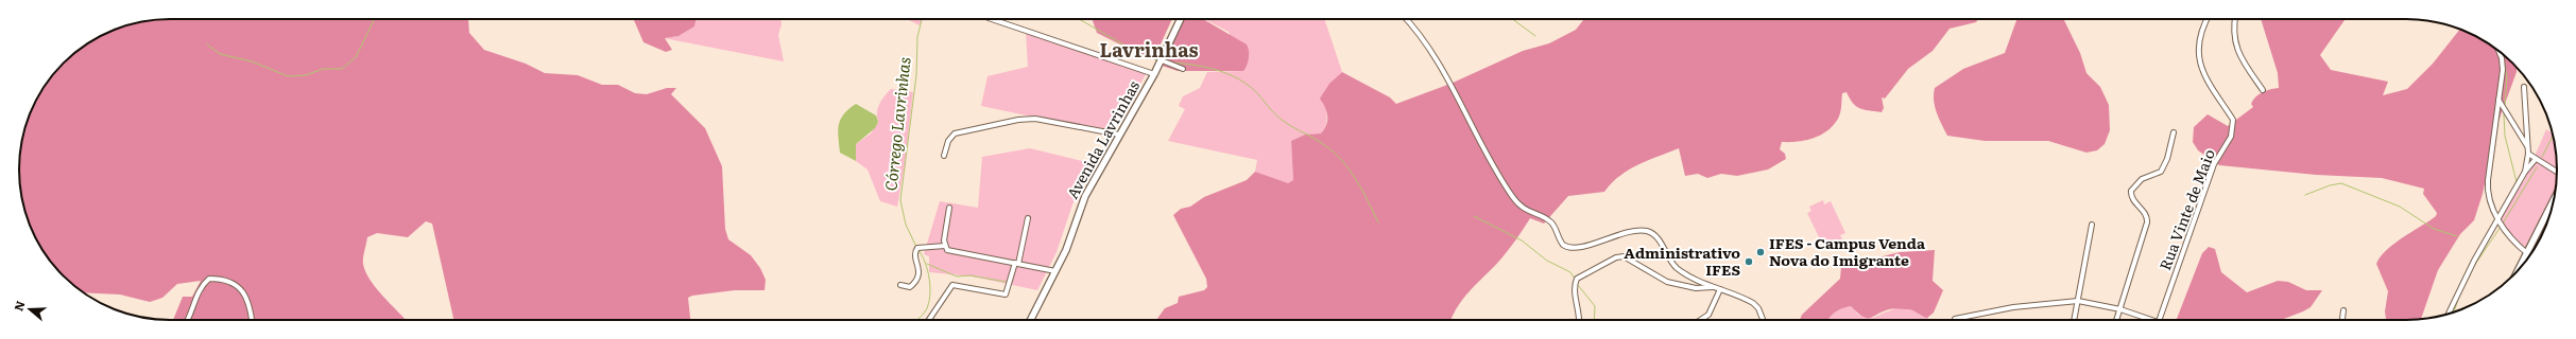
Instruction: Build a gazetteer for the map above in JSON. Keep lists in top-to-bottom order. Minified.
{"streets":{"street":["Avenida Lavrinhas","Rua Vinte de Maio"]},"districts":["Lavrinhas"],"water":["Córrego Lavrinhas"],"places":["IFES - Campus Venda Nova do Imigrante","Administrativo IFES"],"north":"left"}
